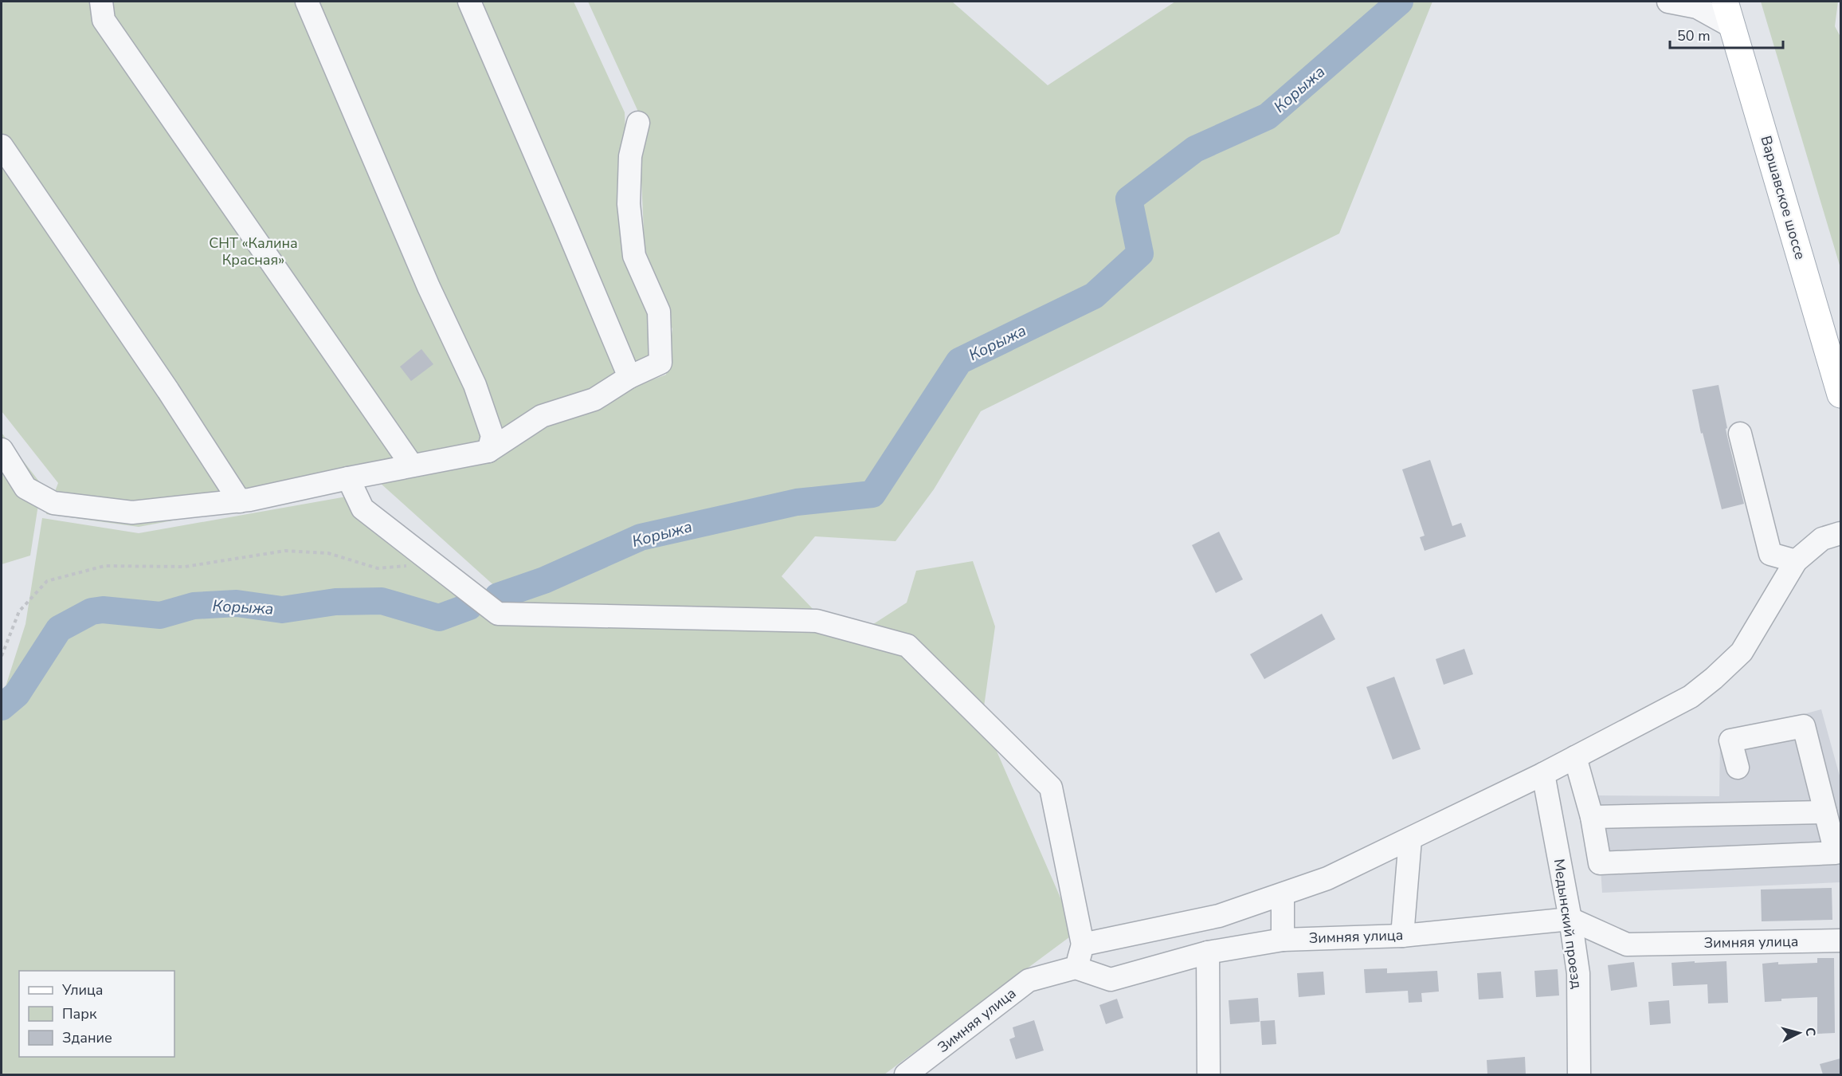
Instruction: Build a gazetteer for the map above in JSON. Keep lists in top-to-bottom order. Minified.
{"streets":{"main road":["Варшавское шоссе"],"street":["Медынский проезд","Зимняя улица"]},"crossings":[["Медынский проезд","Зимняя улица"]],"water":["Корыжа"],"parks":["СНТ «Калина Красная»"],"legend":["Улица","Парк","Здание"],"scale_bar":"50 m","north":"right"}
